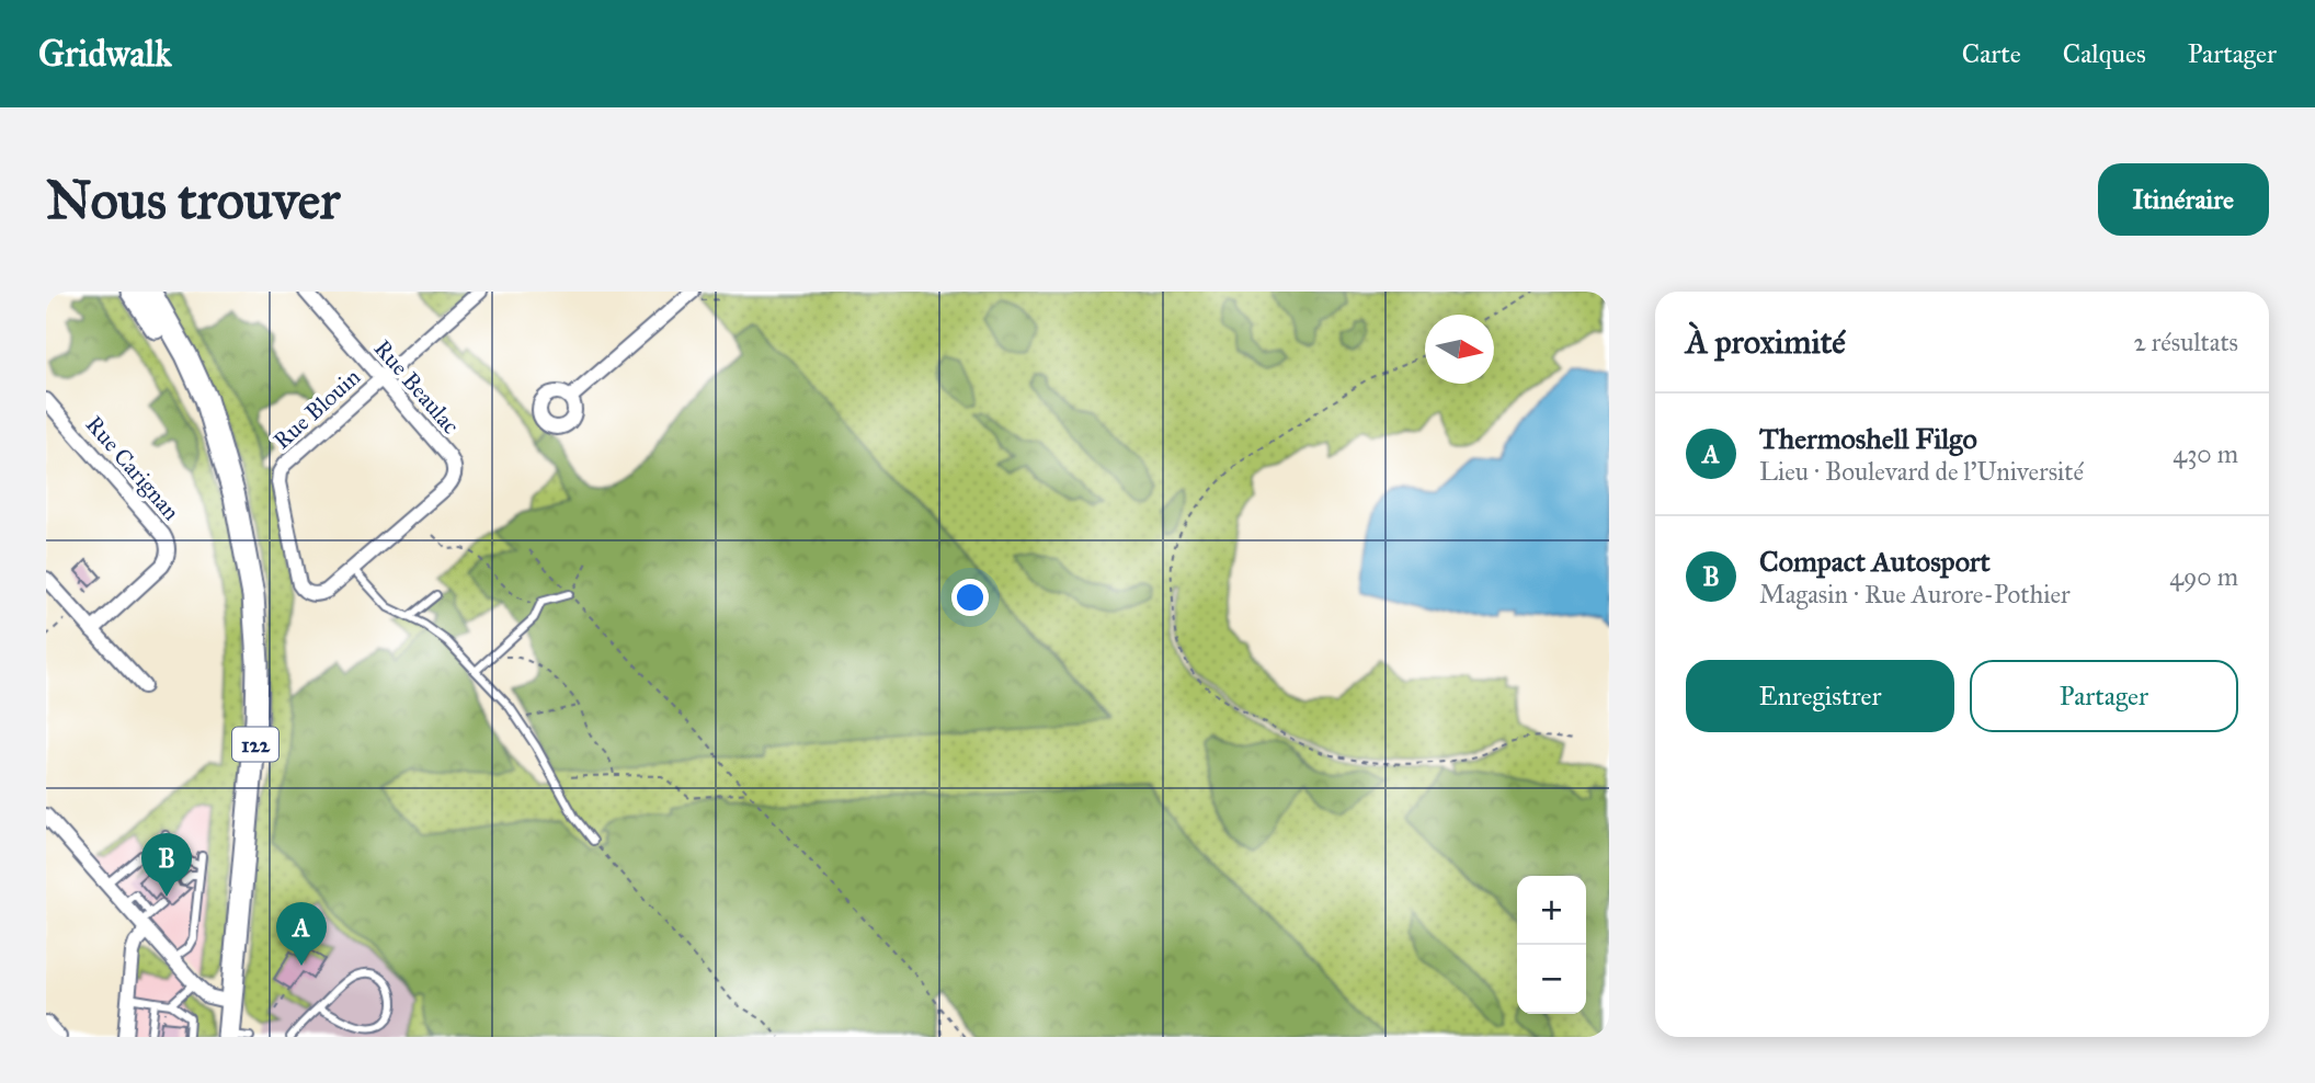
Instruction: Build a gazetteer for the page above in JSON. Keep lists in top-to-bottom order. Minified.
{"streets":{"main road":["122"],"street":["Rue Beaulac","Rue Blouin","Rue Carignan"]},"crossings":[["Rue Beaulac","Rue Blouin"]],"north":"right","page":{"header":"Gridwalk","nav":["Carte","Calques","Partager"],"buttons":["Itinéraire",["Enregistrer","Partager"]],"title":"Nous trouver","heading":["À proximité","2 résultats"],"list":[{"mark":"A","name":"Thermoshell Filgo","note":"Lieu · Boulevard de l'Université","value":"430 m"},{"mark":"B","name":"Compact Autosport","note":"Magasin · Rue Aurore-Pothier","value":"490 m"}],"pins":["B","A"],"map_buttons":["+","−"]}}
